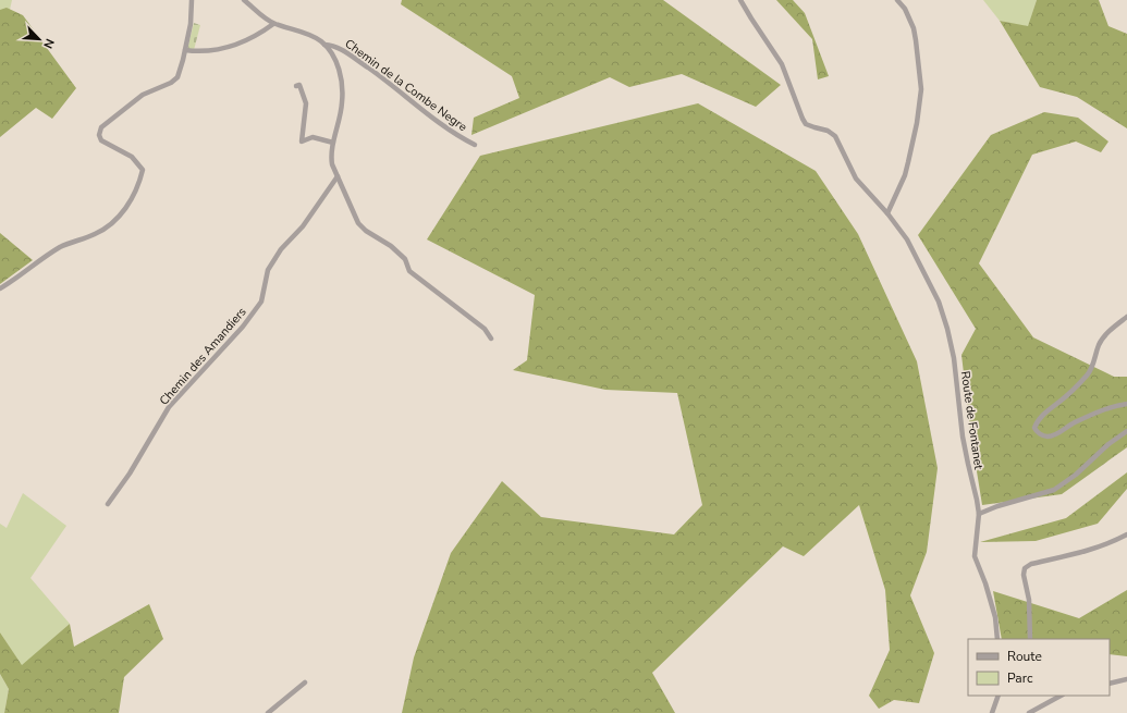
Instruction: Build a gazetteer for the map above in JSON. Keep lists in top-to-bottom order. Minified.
{"streets":{"street":["Chemin de la Combe Negre","Chemin des Amandiers","Route de Fontanet"]},"legend":["Route","Parc"],"north":"bottom right"}
